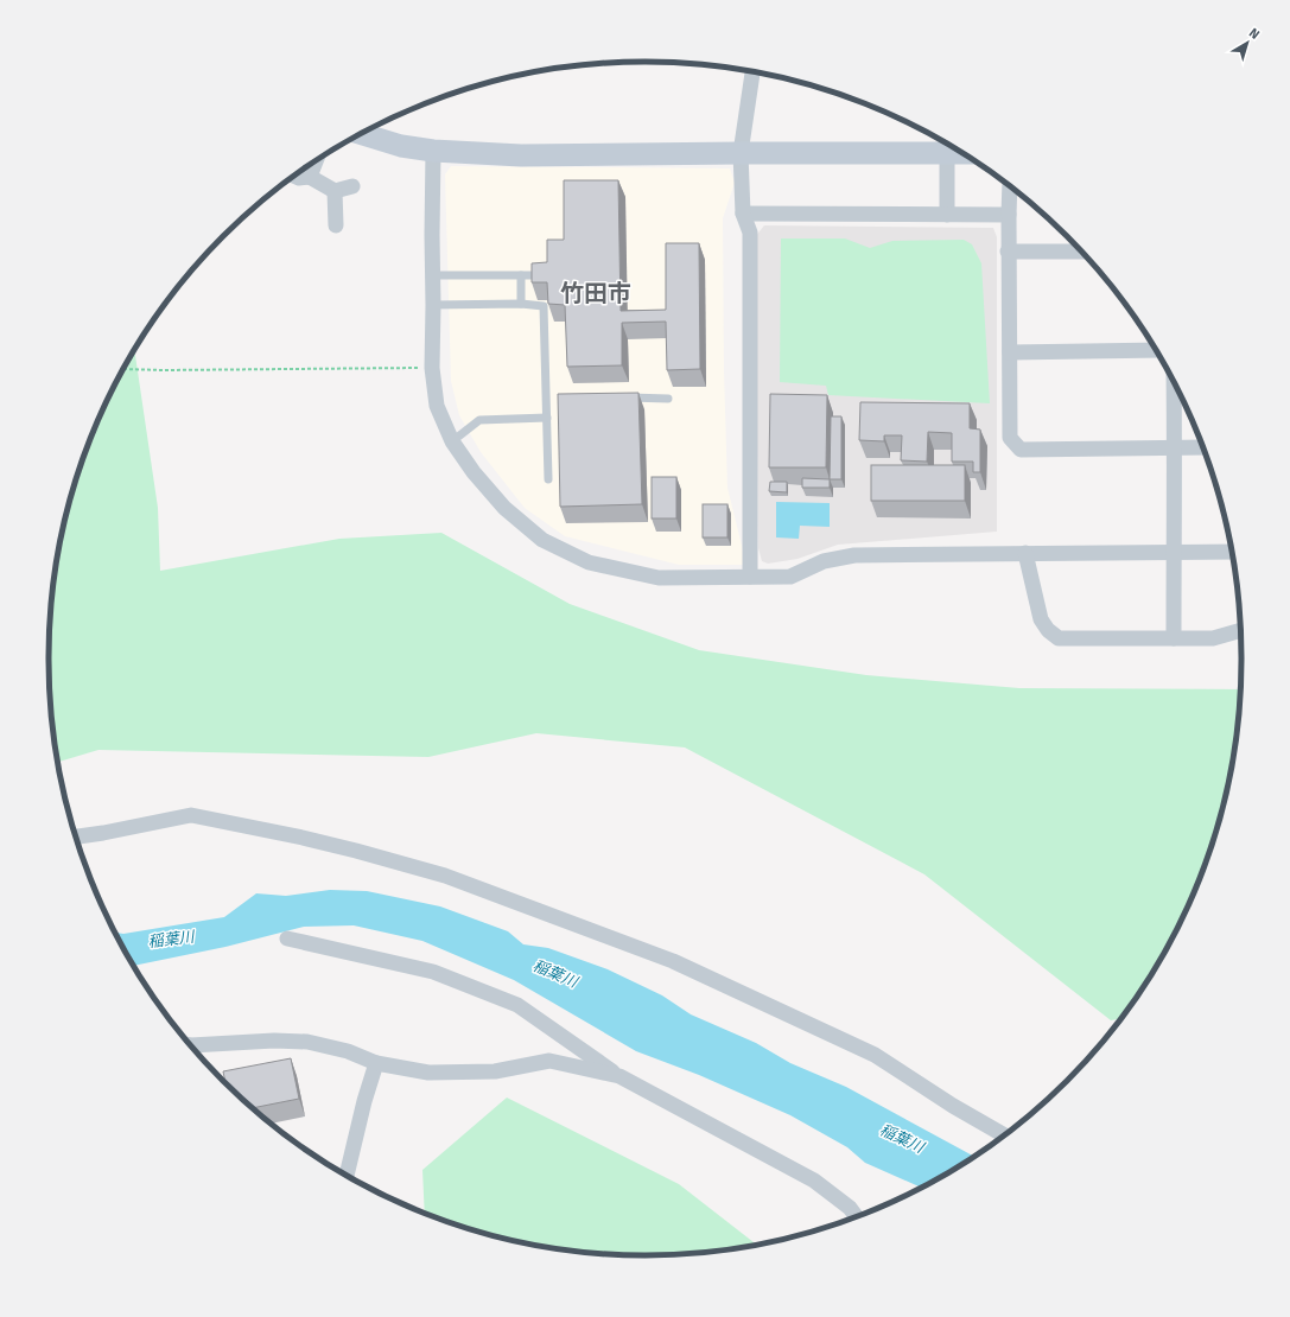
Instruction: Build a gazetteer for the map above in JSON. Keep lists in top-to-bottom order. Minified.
{"districts":["竹田市"],"water":["稲葉川"],"north":"top right"}
